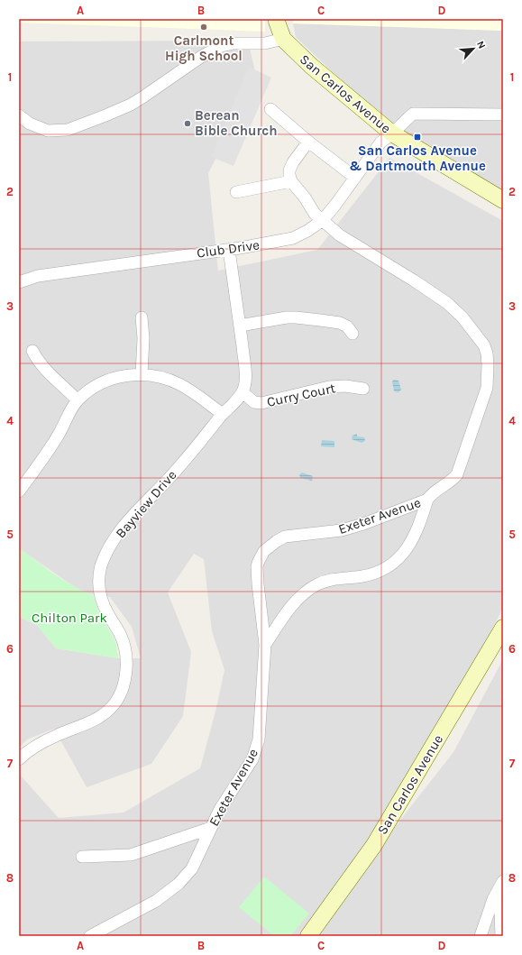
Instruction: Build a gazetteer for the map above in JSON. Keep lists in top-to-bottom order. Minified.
{"streets":{"main road":["San Carlos Avenue"],"street":["Club Drive","Curry Court","Bayview Drive","Exeter Avenue"]},"crossings":[["San Carlos Avenue","Club Drive"],["Club Drive","Exeter Avenue"],["Curry Court","Bayview Drive"]],"parks":["Chilton Park"],"places":{"other":["Carlmont High School","Berean Bible Church"],"transit":["San Carlos Avenue & Dartmouth Avenue"]},"north":"top right","grid":{"columns":["A","B","C","D"],"rows":["1","2","3","4","5","6","7","8"]}}
